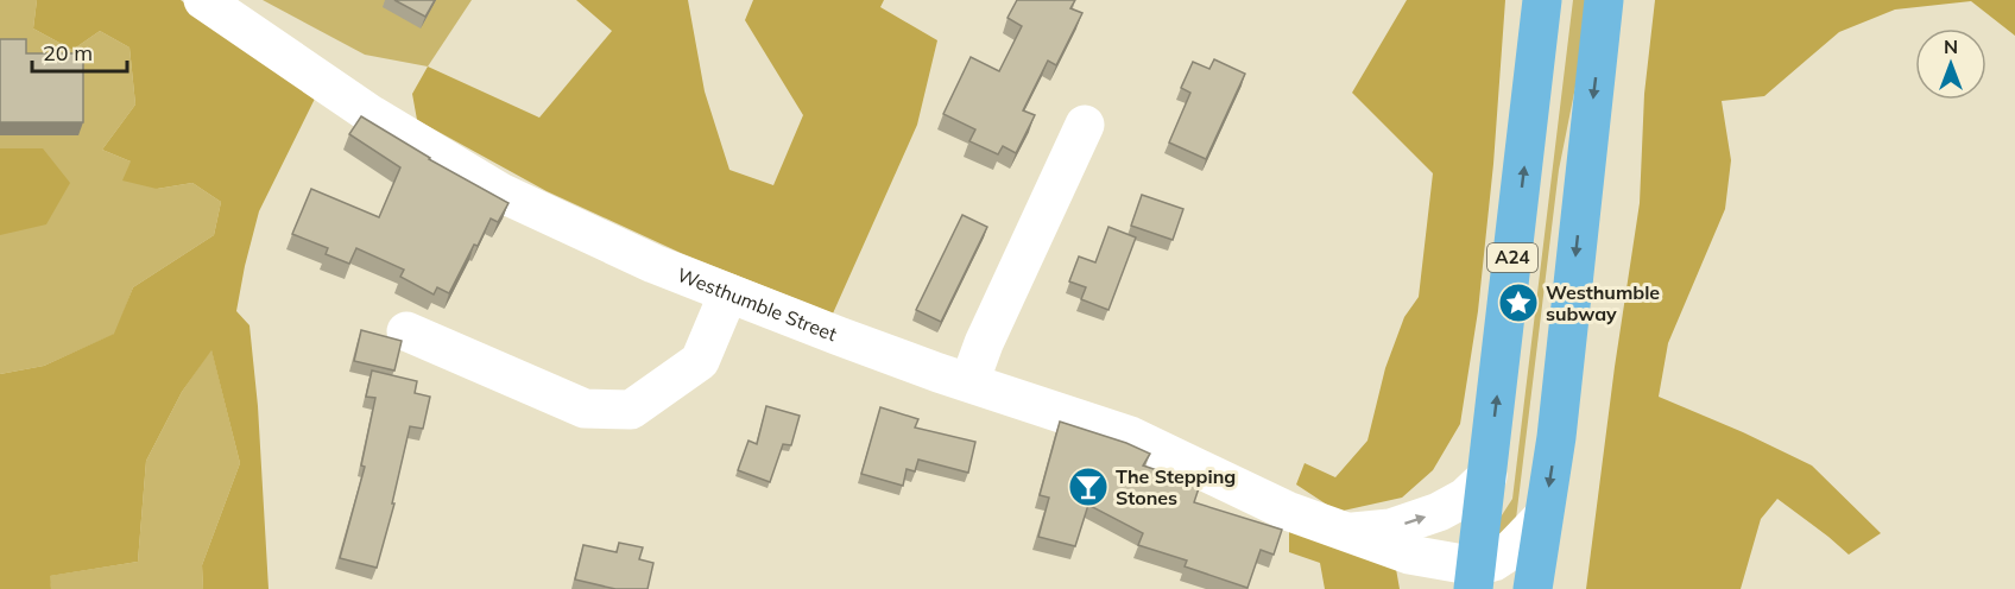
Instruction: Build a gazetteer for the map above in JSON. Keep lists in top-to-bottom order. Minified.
{"streets":{"highway":["A24"],"street":["Westhumble Street"]},"crossings":[["A24","Westhumble Street"]],"places":{"place":["Westhumble subway"],"bar":["The Stepping Stones"]},"scale_bar":"20 m","north":"top"}
